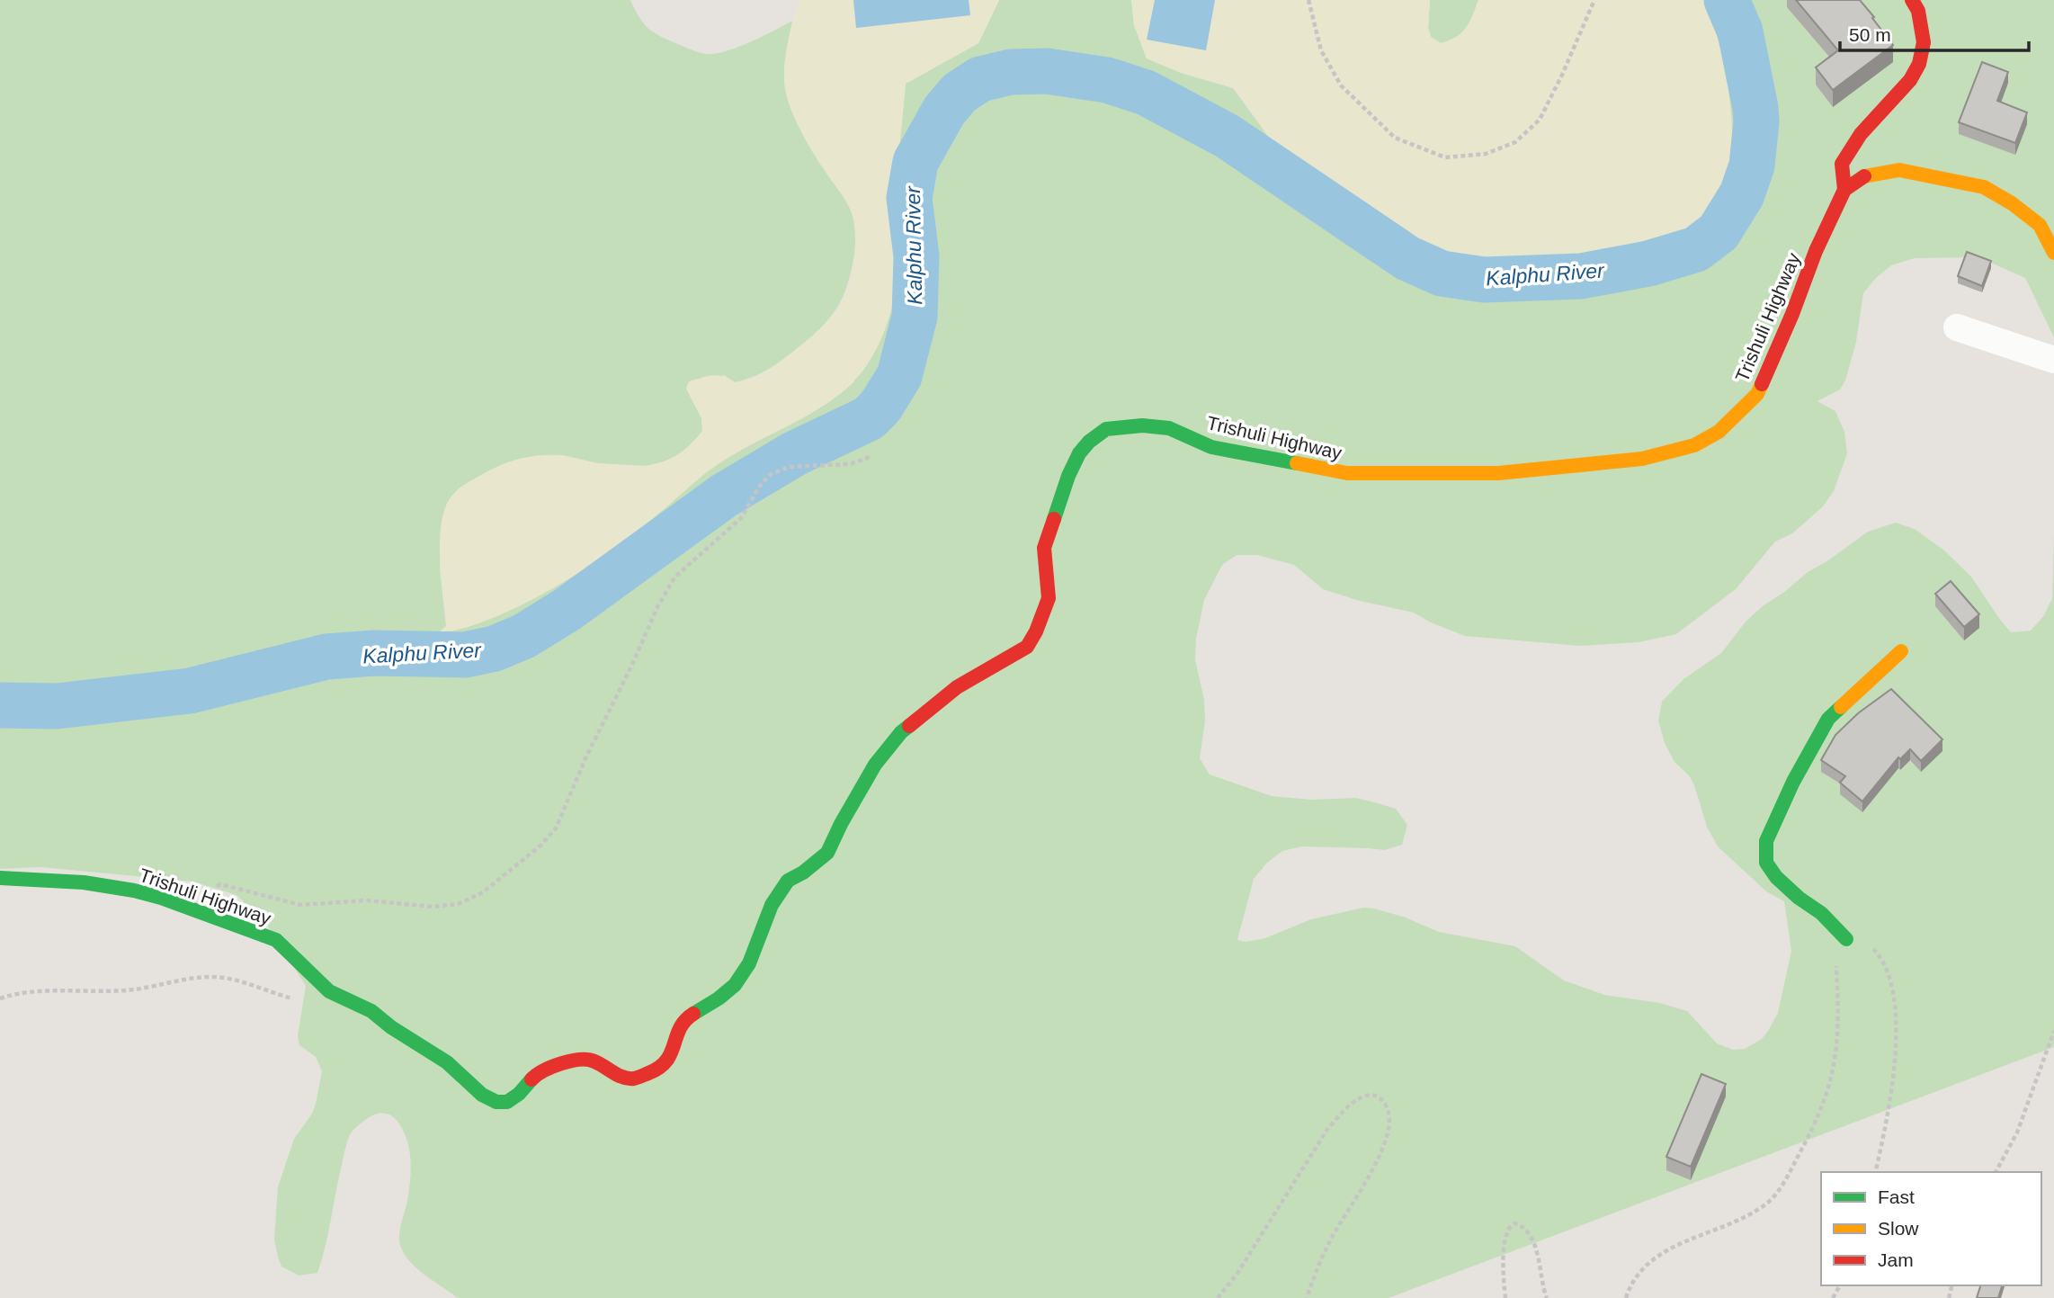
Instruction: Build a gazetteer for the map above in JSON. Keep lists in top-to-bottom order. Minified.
{"streets":{"street":["Trishuli Highway"]},"water":["Kalphu River"],"legend":["Fast","Slow","Jam"],"scale_bar":"50 m"}
